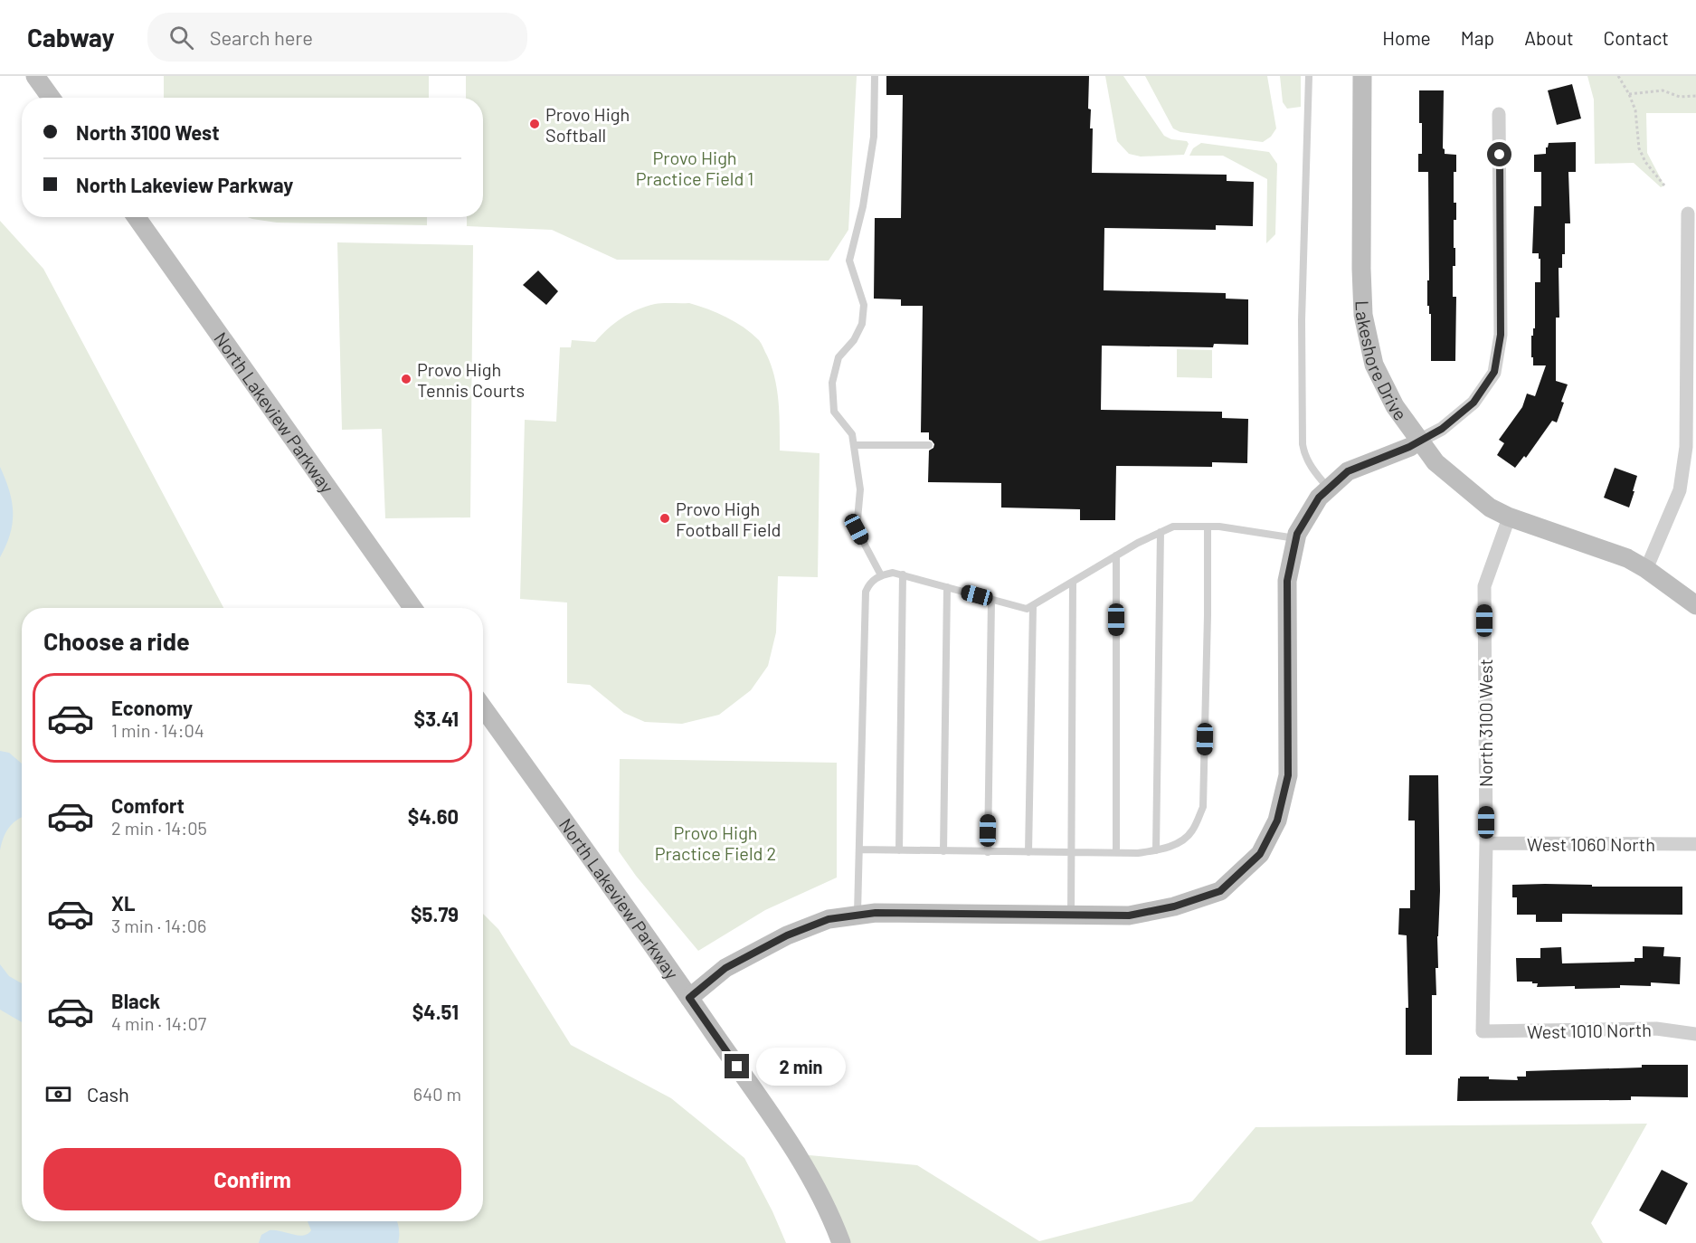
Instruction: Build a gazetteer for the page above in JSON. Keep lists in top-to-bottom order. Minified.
{"streets":{"street":["Lakeshore Drive","North Lakeview Parkway","North 3100 West","West 1060 North","West 1010 North"]},"crossings":[["Lakeshore Drive","North 3100 West"],["North 3100 West","West 1060 North"],["North 3100 West","West 1010 North"]],"parks":["Provo High Practice Field 1","Provo High Practice Field 2"],"places":["Provo High Softball","Provo High Tennis Courts","Provo High Football Field"],"page":{"header":"Cabway","search":"Search here","nav":["Home","Map","About","Contact"],"banner":["North 3100 West","North Lakeview Parkway"],"heading":"Choose a ride","list":[{"name":"Economy","note":"1 min · 14:04","value":"$3.41"},{"name":"Comfort","note":"2 min · 14:05","value":"$4.60"},{"name":"XL","note":"3 min · 14:06","value":"$5.79"},{"name":"Black","note":"4 min · 14:07","value":"$4.51"}],"bubble":"2 min","pay":["Cash","640 m"],"buttons":"Confirm"}}
